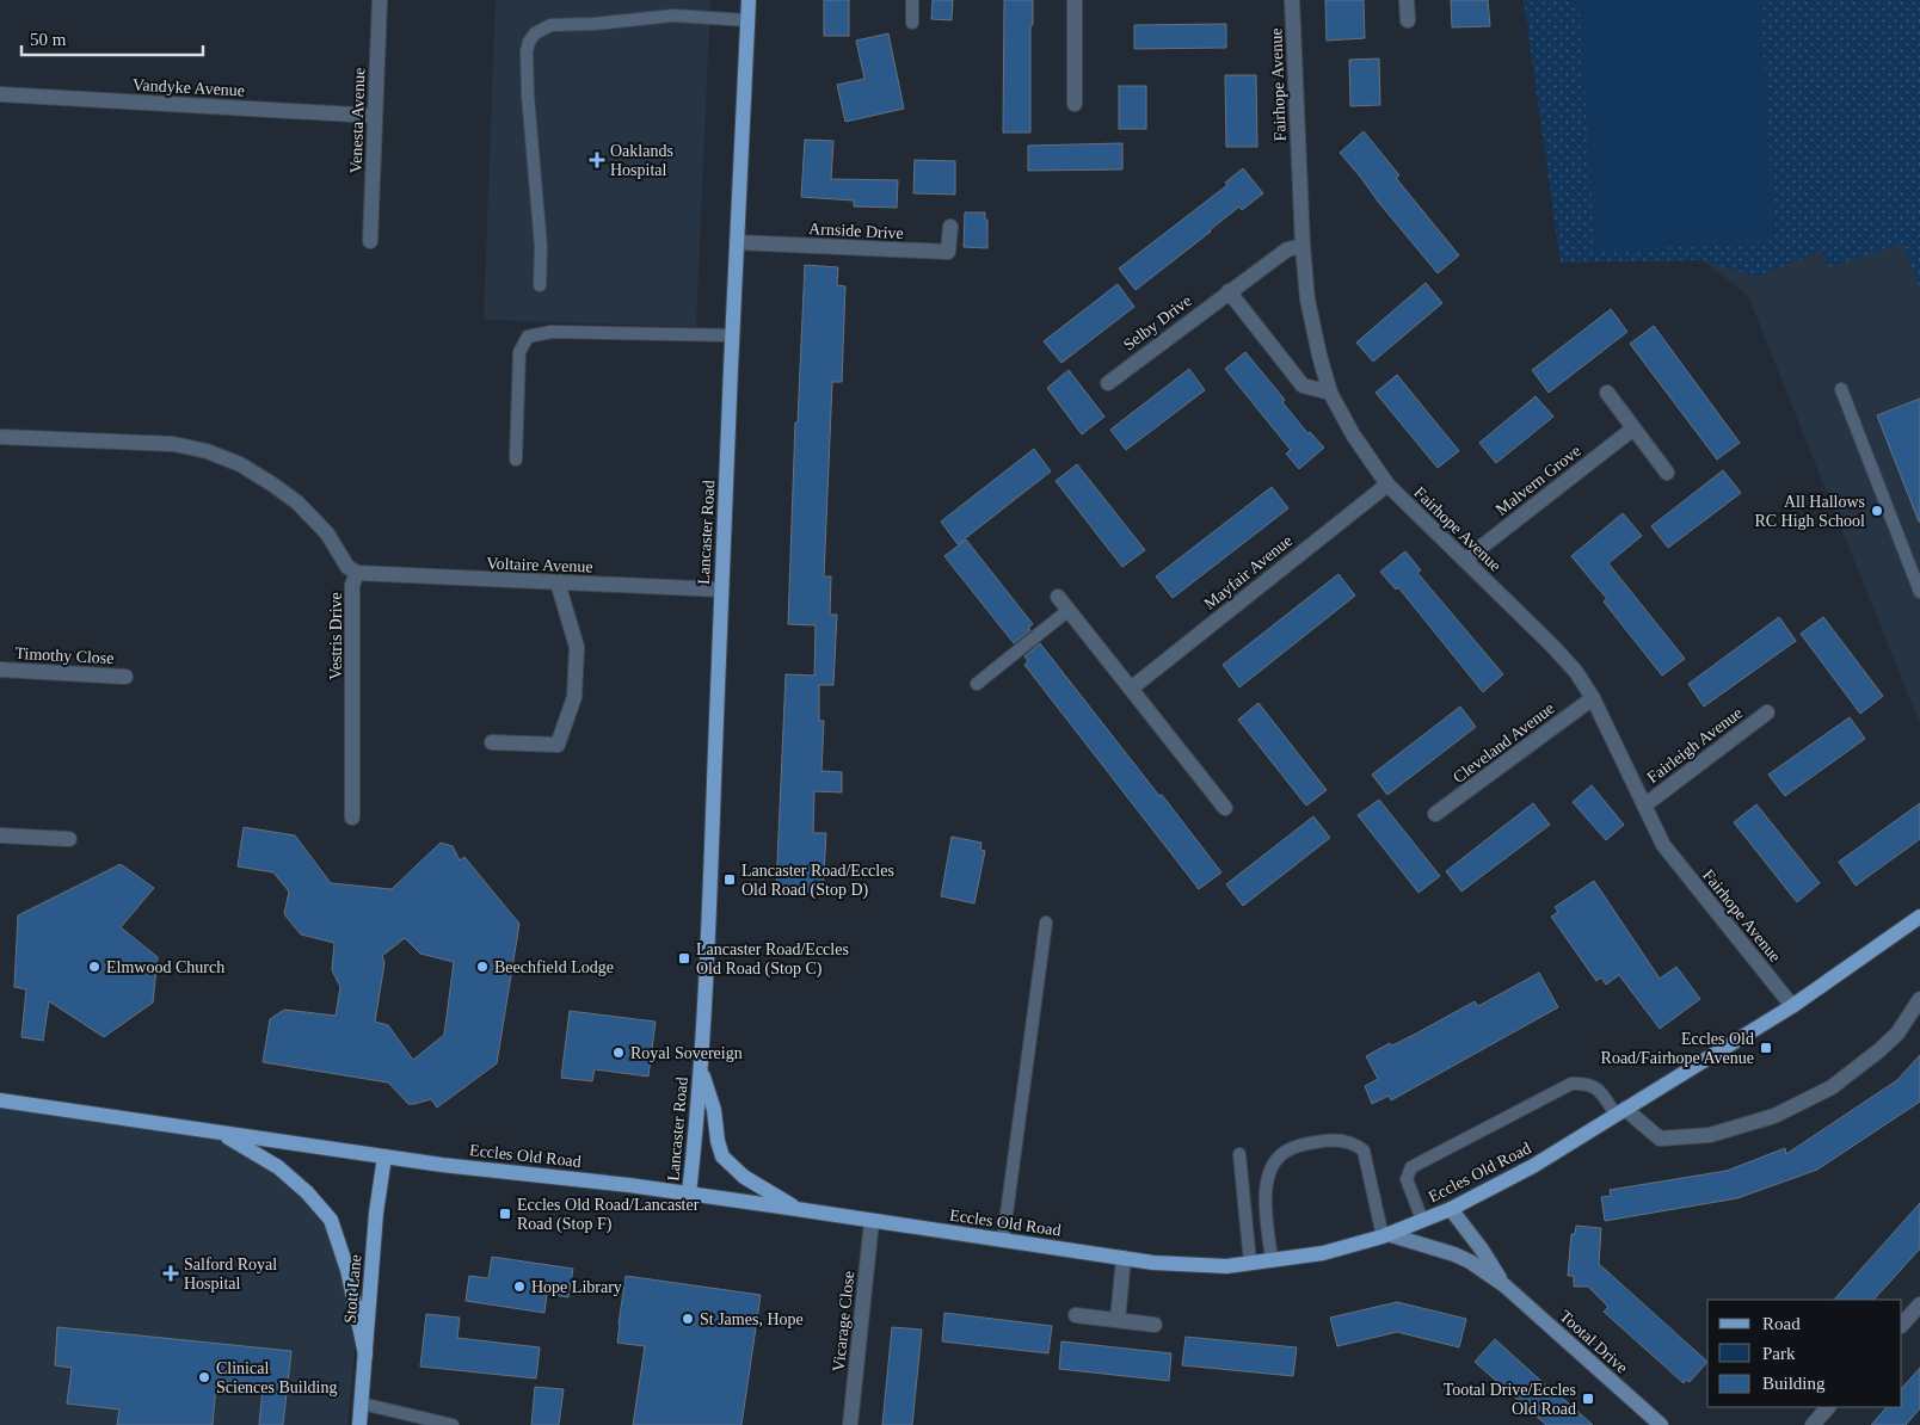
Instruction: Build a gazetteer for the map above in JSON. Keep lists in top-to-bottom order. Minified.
{"streets":{"main road":["Lancaster Road","Eccles Old Road","Stott Lane"],"street":["Fairhope Avenue","Vandyke Avenue","Venesta Avenue","Arnside Drive","Selby Drive","Malvern Grove","Voltaire Avenue","Mayfair Avenue","Vestris Drive","Timothy Close","Cleveland Avenue","Fairleigh Avenue","Vicarage Close","Tootal Drive"]},"crossings":[["Fairhope Avenue","Selby Drive"],["Fairhope Avenue","Malvern Grove"],["Fairhope Avenue","Mayfair Avenue"],["Fairhope Avenue","Cleveland Avenue"],["Fairhope Avenue","Fairleigh Avenue"],["Fairhope Avenue","Eccles Old Road"],["Vandyke Avenue","Venesta Avenue"],["Arnside Drive","Lancaster Road"],["Lancaster Road","Voltaire Avenue"],["Lancaster Road","Eccles Old Road"],["Voltaire Avenue","Vestris Drive"],["Eccles Old Road","Stott Lane"],["Eccles Old Road","Vicarage Close"],["Eccles Old Road","Tootal Drive"]],"places":{"health":["Oaklands Hospital","Salford Royal Hospital"],"other":["All Hallows RC High School","Elmwood Church","Beechfield Lodge","Royal Sovereign","Hope Library","St James, Hope","Clinical Sciences Building"],"transit":["Lancaster Road/Eccles Old Road (Stop D)","Lancaster Road/Eccles Old Road (Stop C)","Eccles Old Road/Fairhope Avenue","Eccles Old Road/Lancaster Road (Stop F)","Tootal Drive/Eccles Old Road"]},"legend":["Road","Park","Building"],"scale_bar":"50 m"}
